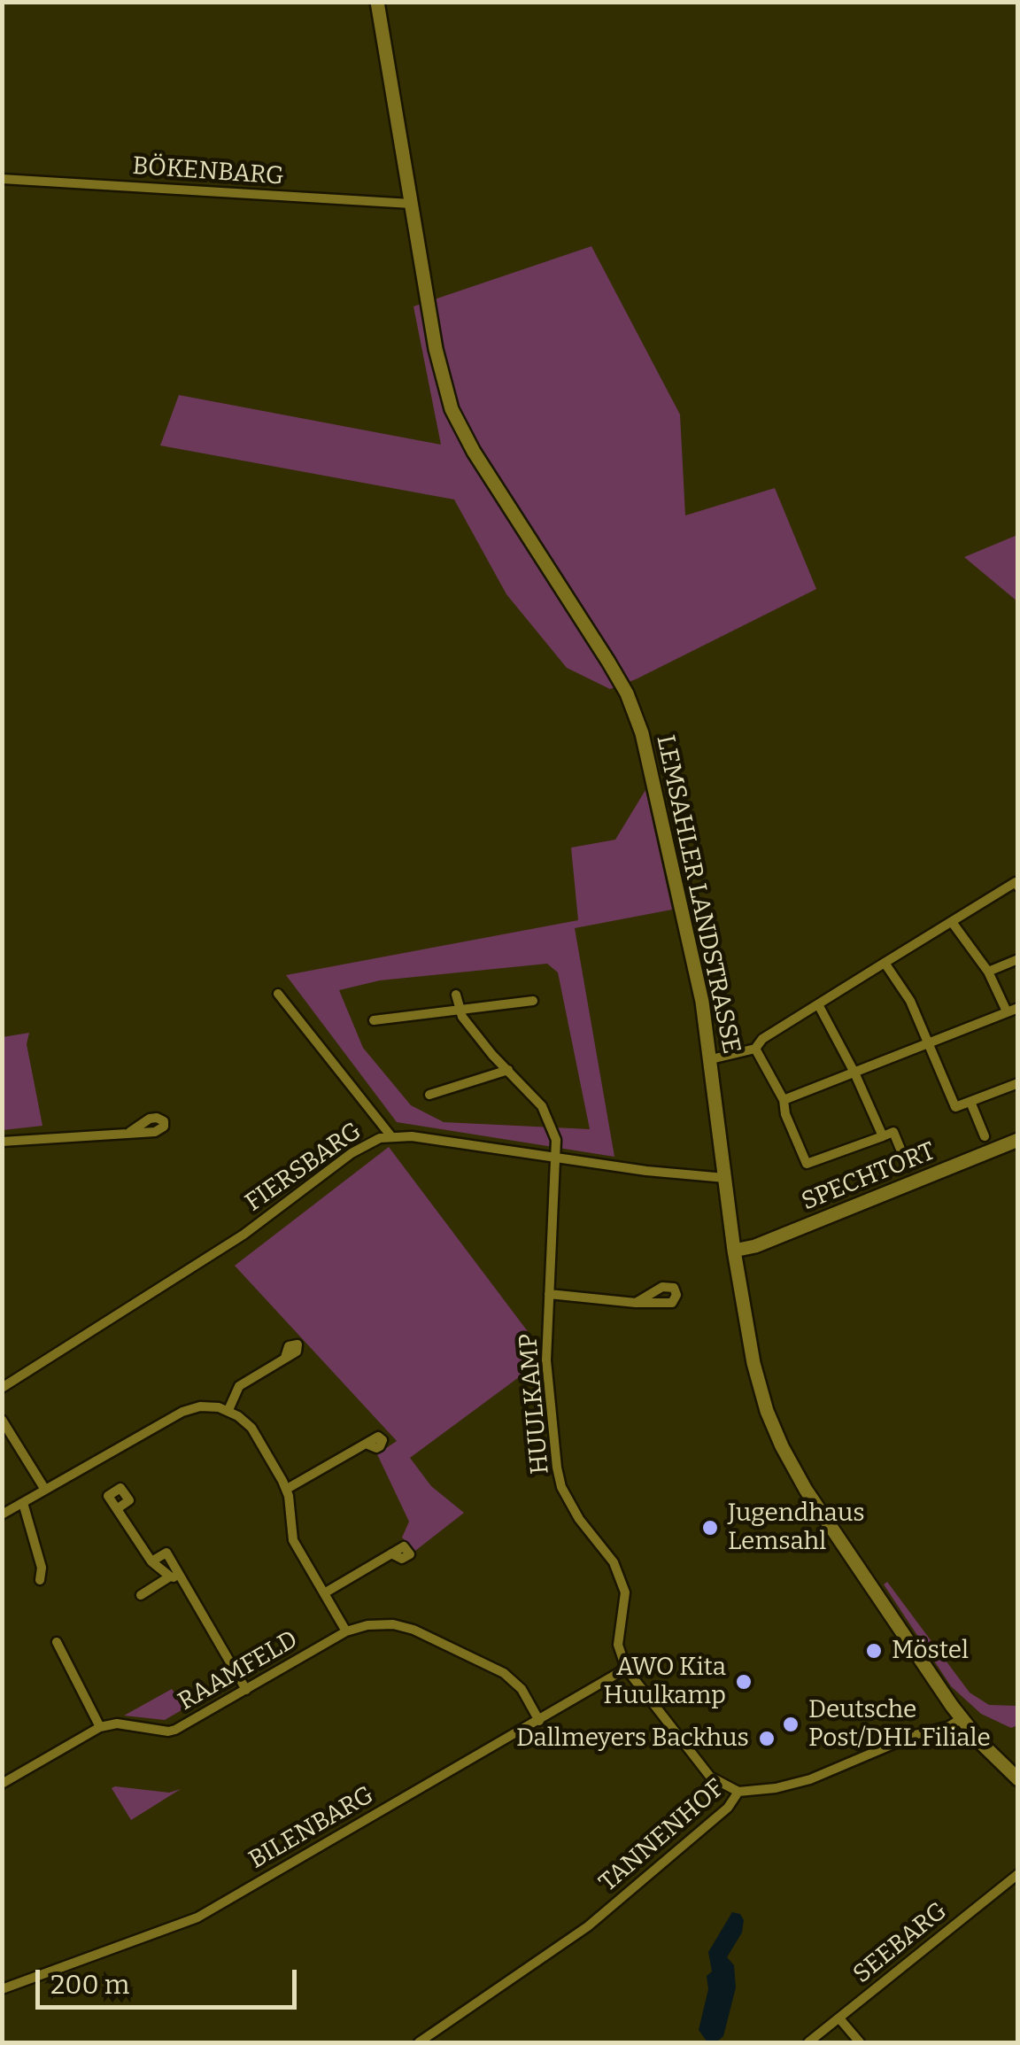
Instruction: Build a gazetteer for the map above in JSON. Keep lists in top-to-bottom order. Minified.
{"streets":{"main road":["LEMSAHLER LANDSTRASSE","SPECHTORT"],"street":["BÖKENBARG","FIERSBARG","HUULKAMP","RAAMFELD","BILENBARG","TANNENHOF","SEEBARG"]},"crossings":[["BÖKENBARG","LEMSAHLER LANDSTRASSE"],["LEMSAHLER LANDSTRASSE","FIERSBARG"],["LEMSAHLER LANDSTRASSE","SPECHTORT"],["LEMSAHLER LANDSTRASSE","TANNENHOF"],["FIERSBARG","HUULKAMP"],["HUULKAMP","BILENBARG"],["HUULKAMP","TANNENHOF"],["RAAMFELD","BILENBARG"]],"places":["Jugendhaus Lemsahl","Möstel","AWO Kita Huulkamp","Deutsche Post/DHL Filiale","Dallmeyers Backhus"],"scale_bar":"200 m"}
